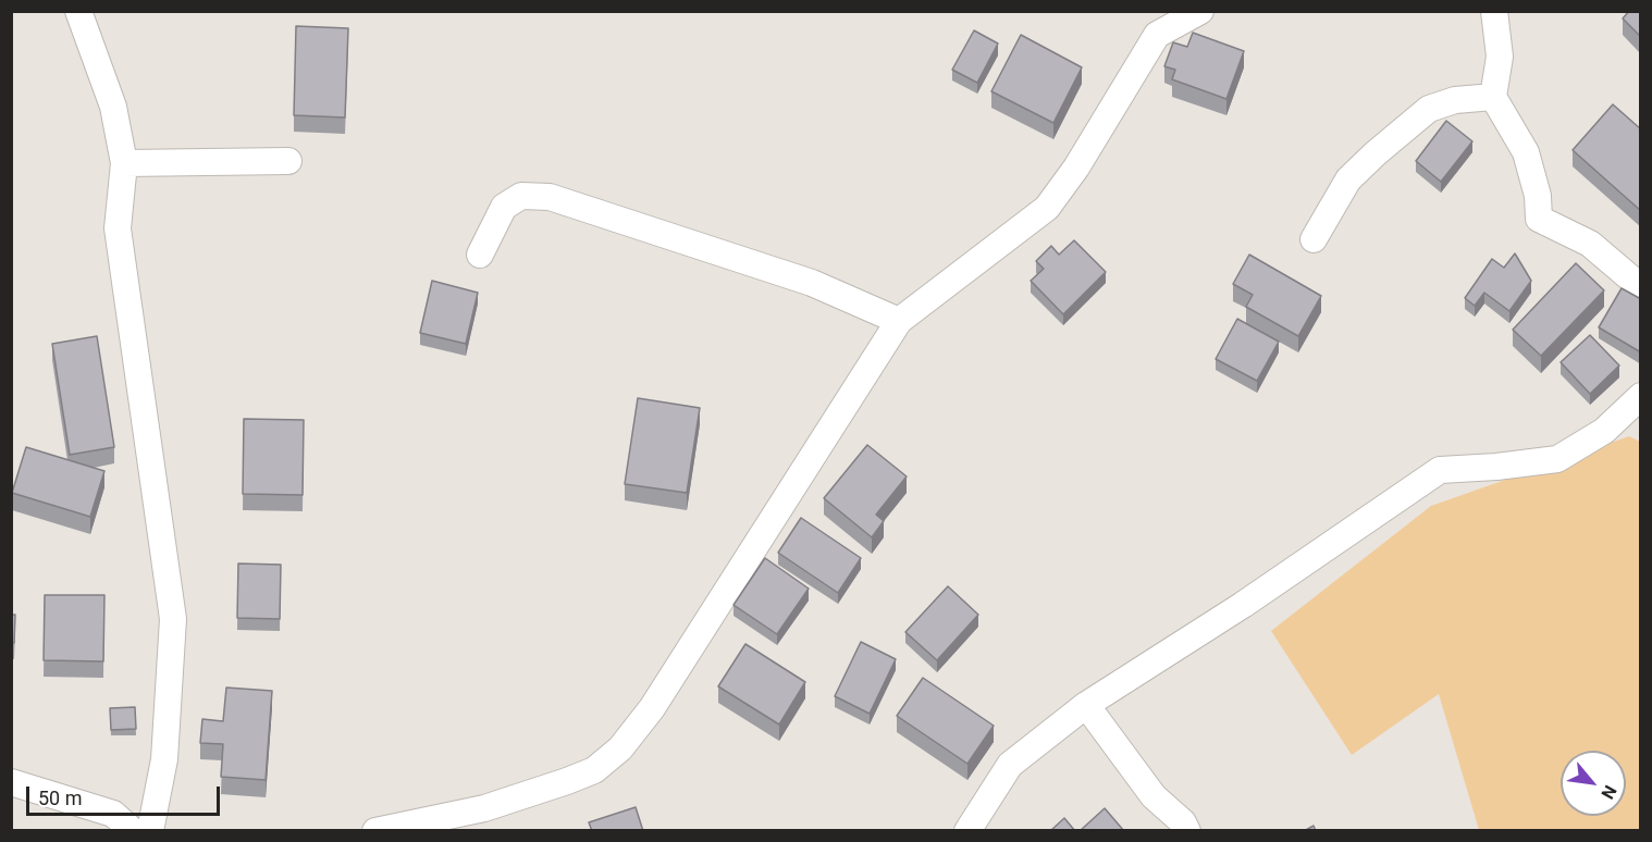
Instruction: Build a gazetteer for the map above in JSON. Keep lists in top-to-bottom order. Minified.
{"scale_bar":"50 m","north":"bottom right"}
